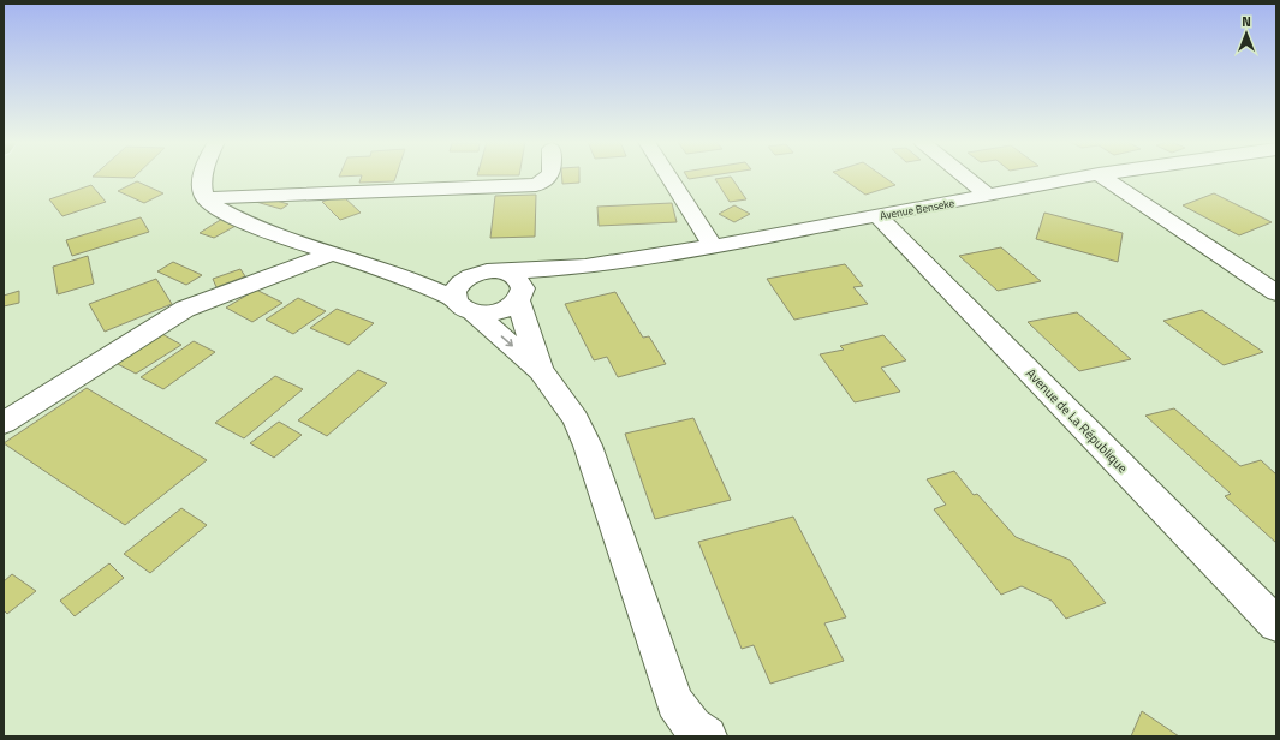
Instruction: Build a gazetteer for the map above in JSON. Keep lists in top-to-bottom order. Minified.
{"streets":{"street":["Avenue Benseke","Avenue de La République"]},"crossings":[["Avenue Benseke","Avenue de La République"]],"north":"top"}
